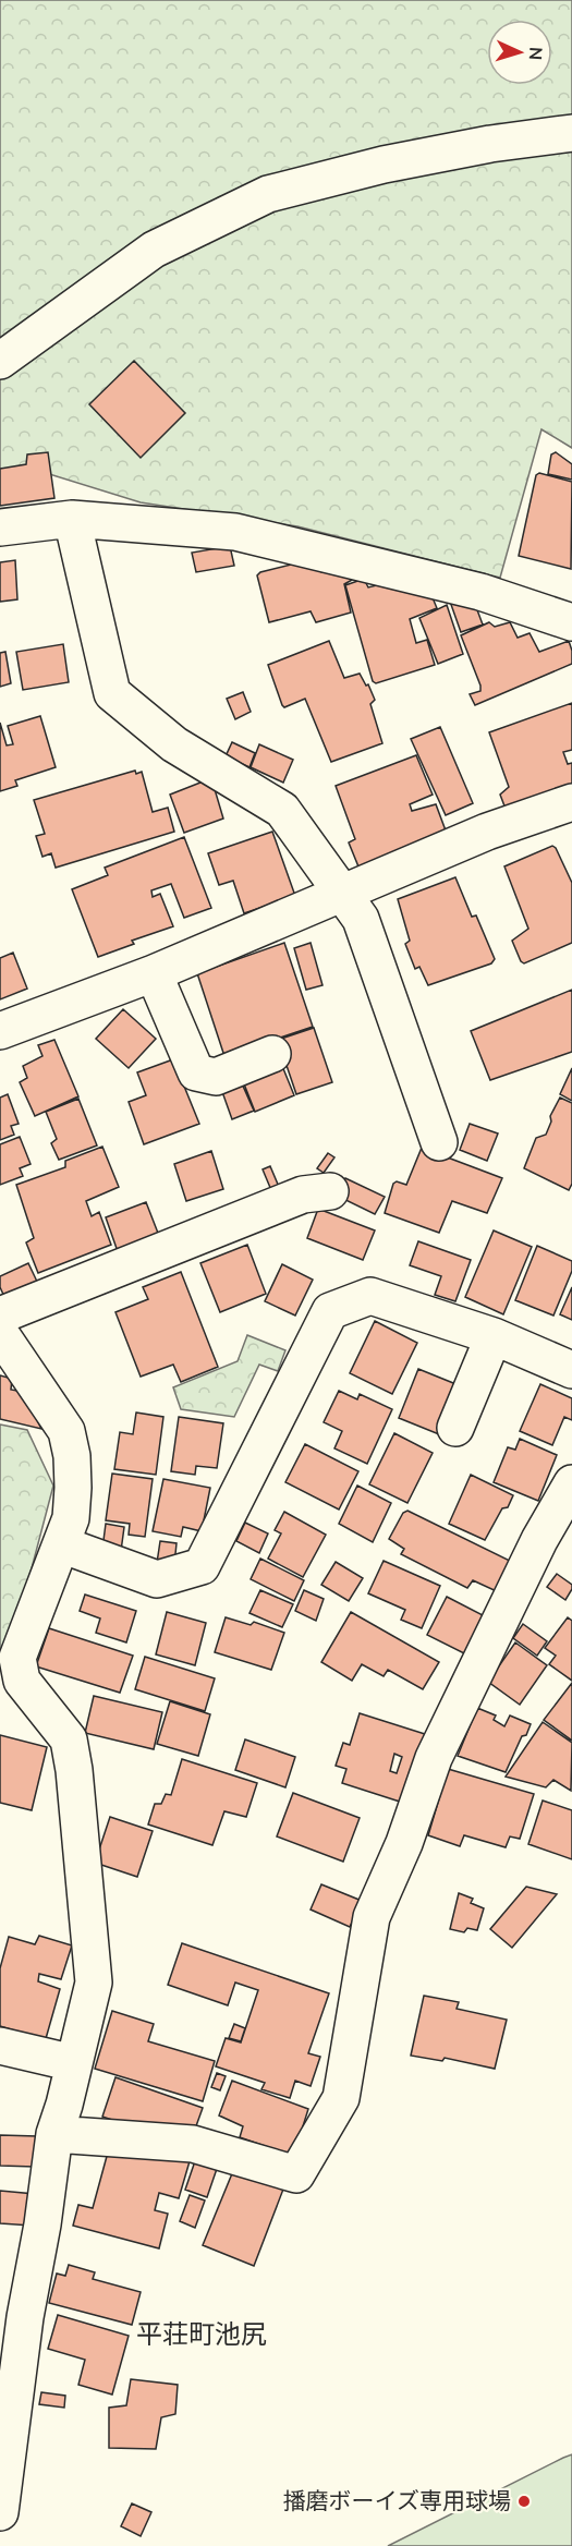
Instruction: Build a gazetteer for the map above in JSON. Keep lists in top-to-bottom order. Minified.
{"districts":["平荘町池尻"],"places":["播磨ボーイズ専用球場"],"north":"right"}
